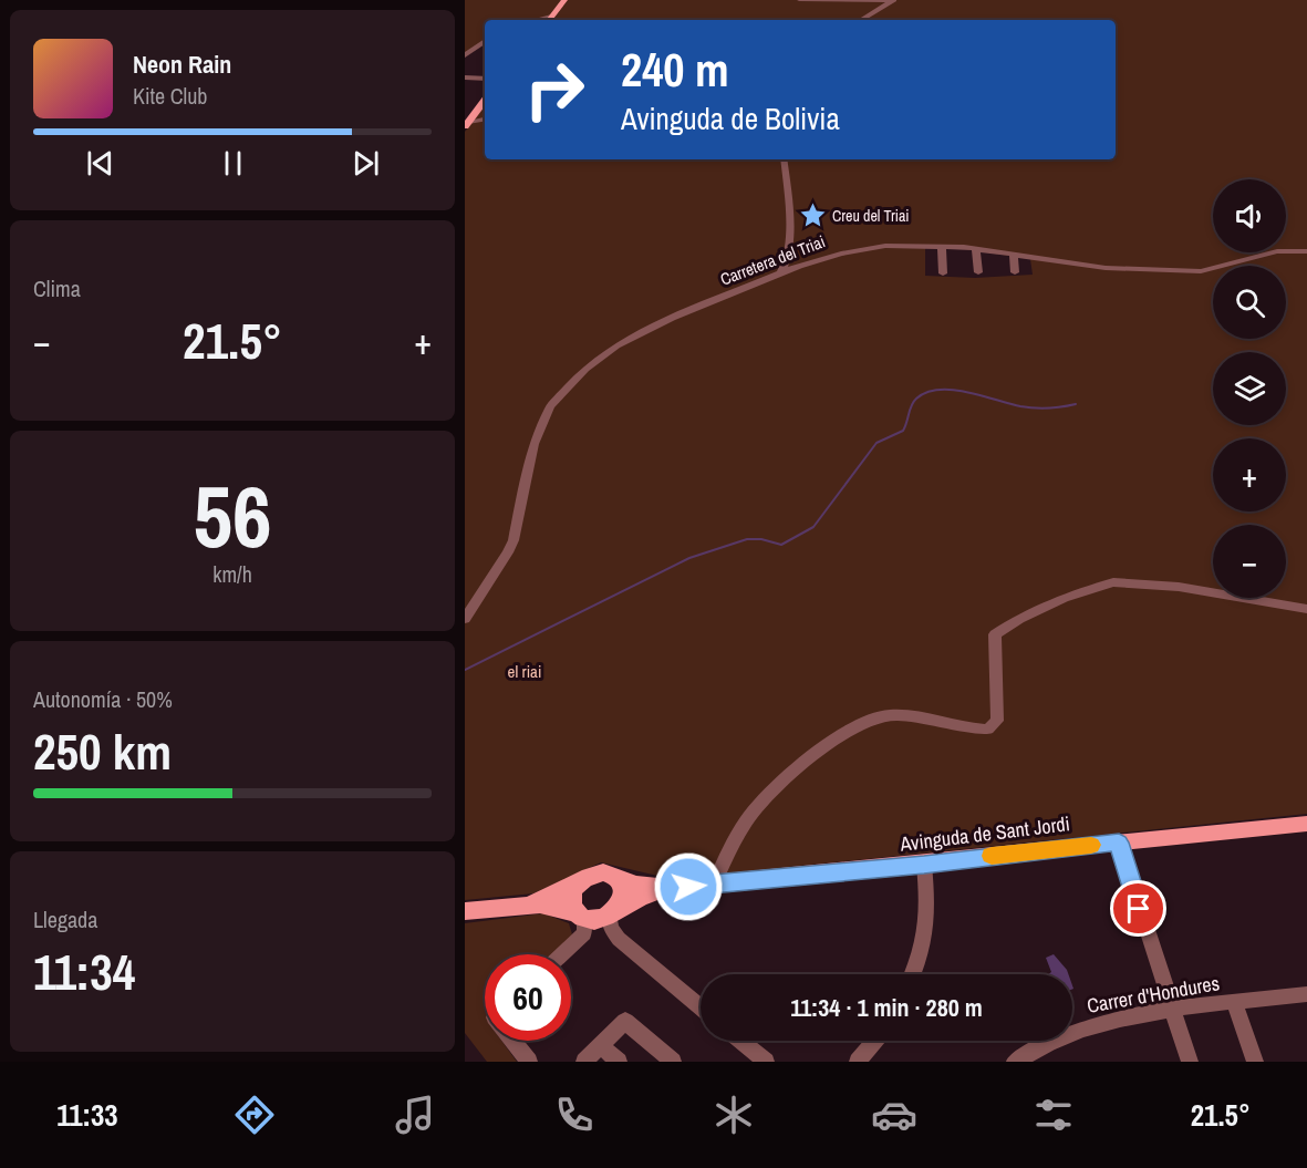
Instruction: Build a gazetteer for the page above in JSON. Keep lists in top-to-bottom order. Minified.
{"streets":{"main road":["Avinguda de Sant Jordi"],"street":["Carretera del Triai","Carrer d'Hondures"]},"parks":["el riai"],"places":{"place":["Creu del Triai"]},"page":{"turn":["240 m","Avinguda de Bolivia"],"song":["Neon Rain","Kite Club"],"map_buttons":["+","−"],"tile":["Clima",["56","km/h"],["Autonomía · 50%","250 km"],["Llegada","11:34"]],"heat":["−","21.5°","+"],"limit":"60","trip":"11:34 · 1 min · 280 m","tabs":["11:33","21.5°"]}}
